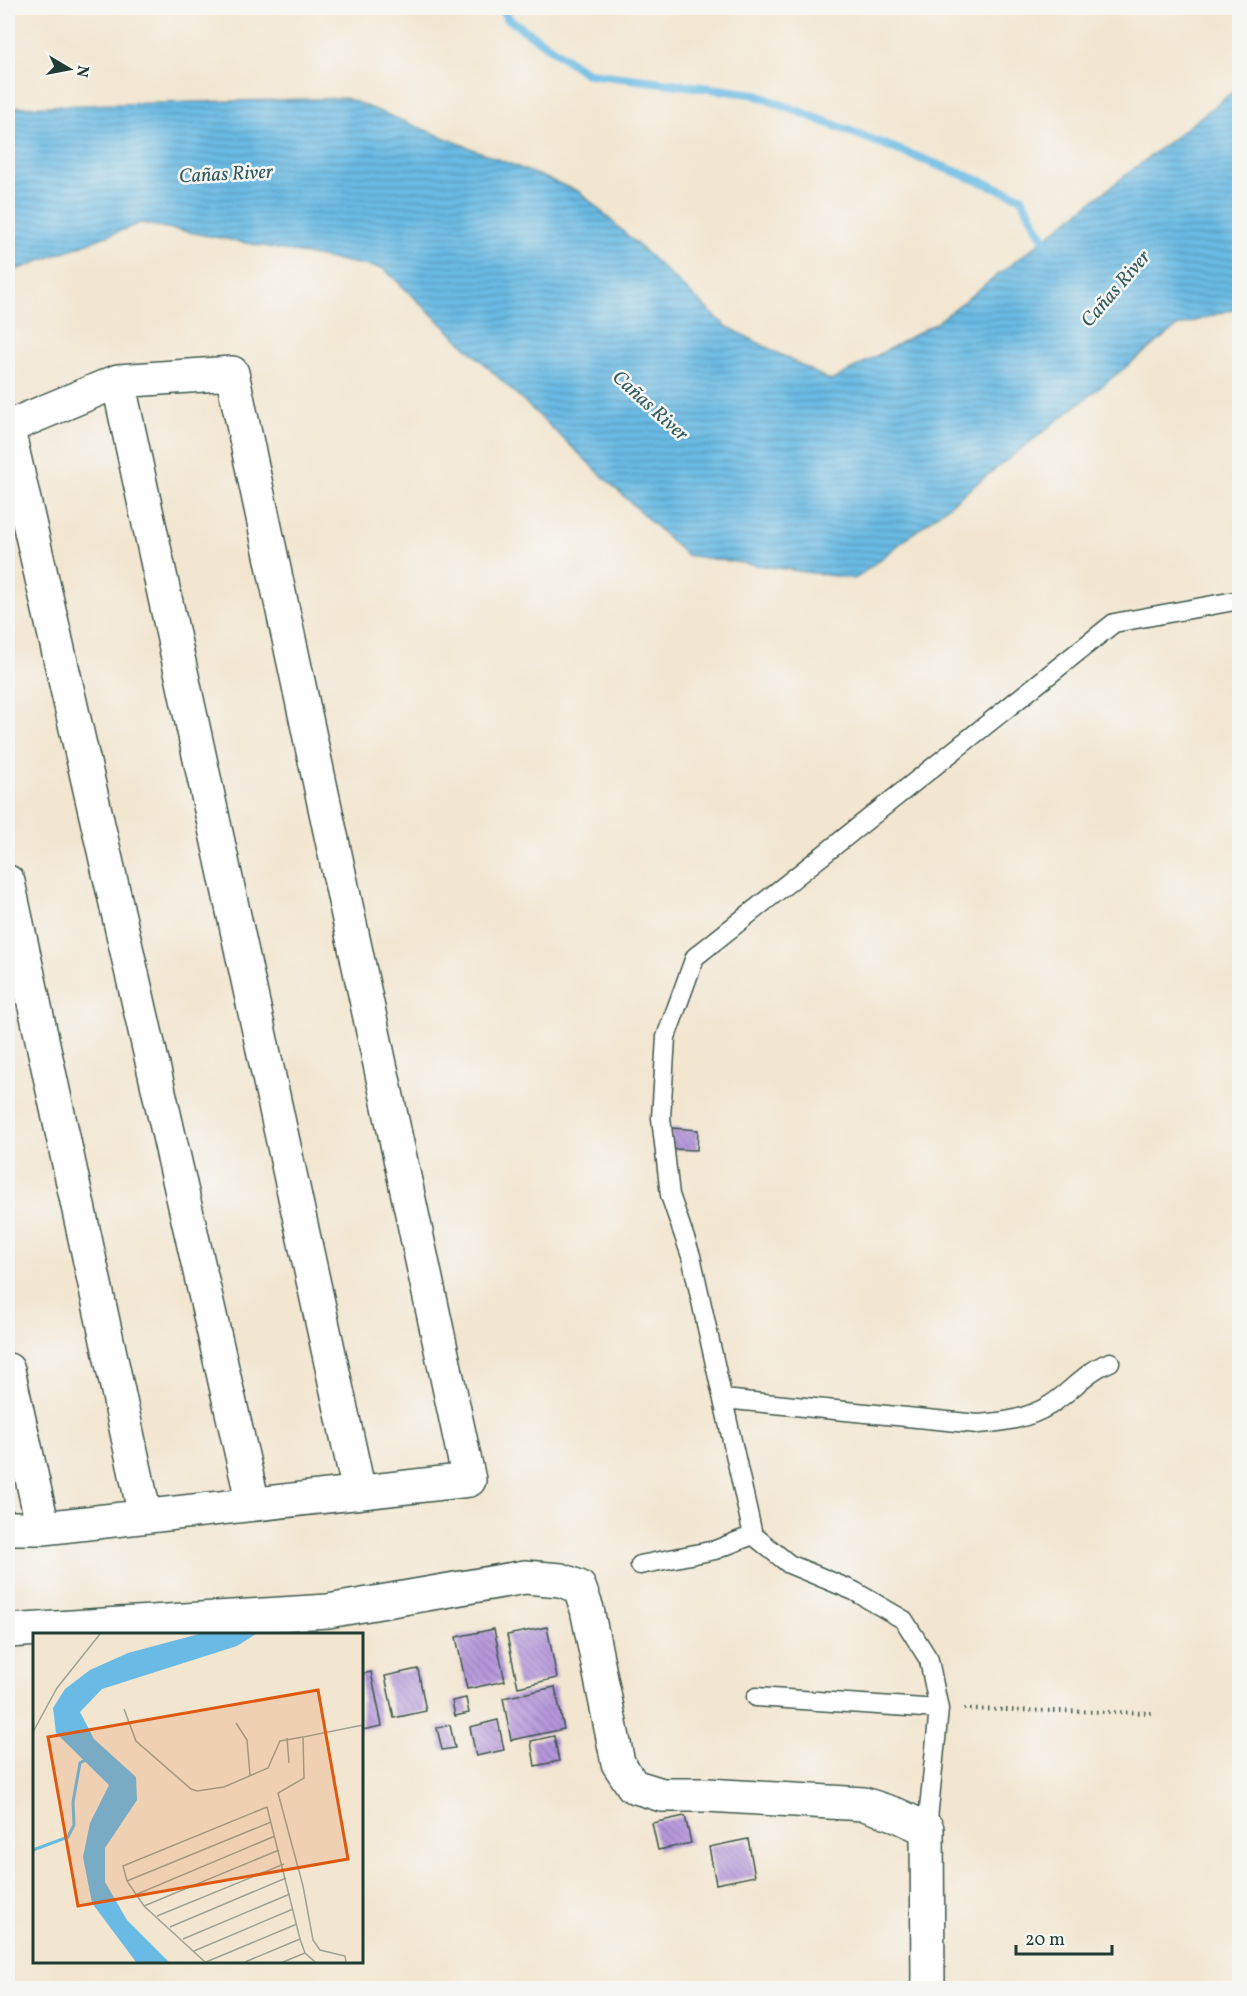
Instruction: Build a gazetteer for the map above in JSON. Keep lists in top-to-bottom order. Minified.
{"water":["Cañas River"],"scale_bar":"20 m","north":"right"}
